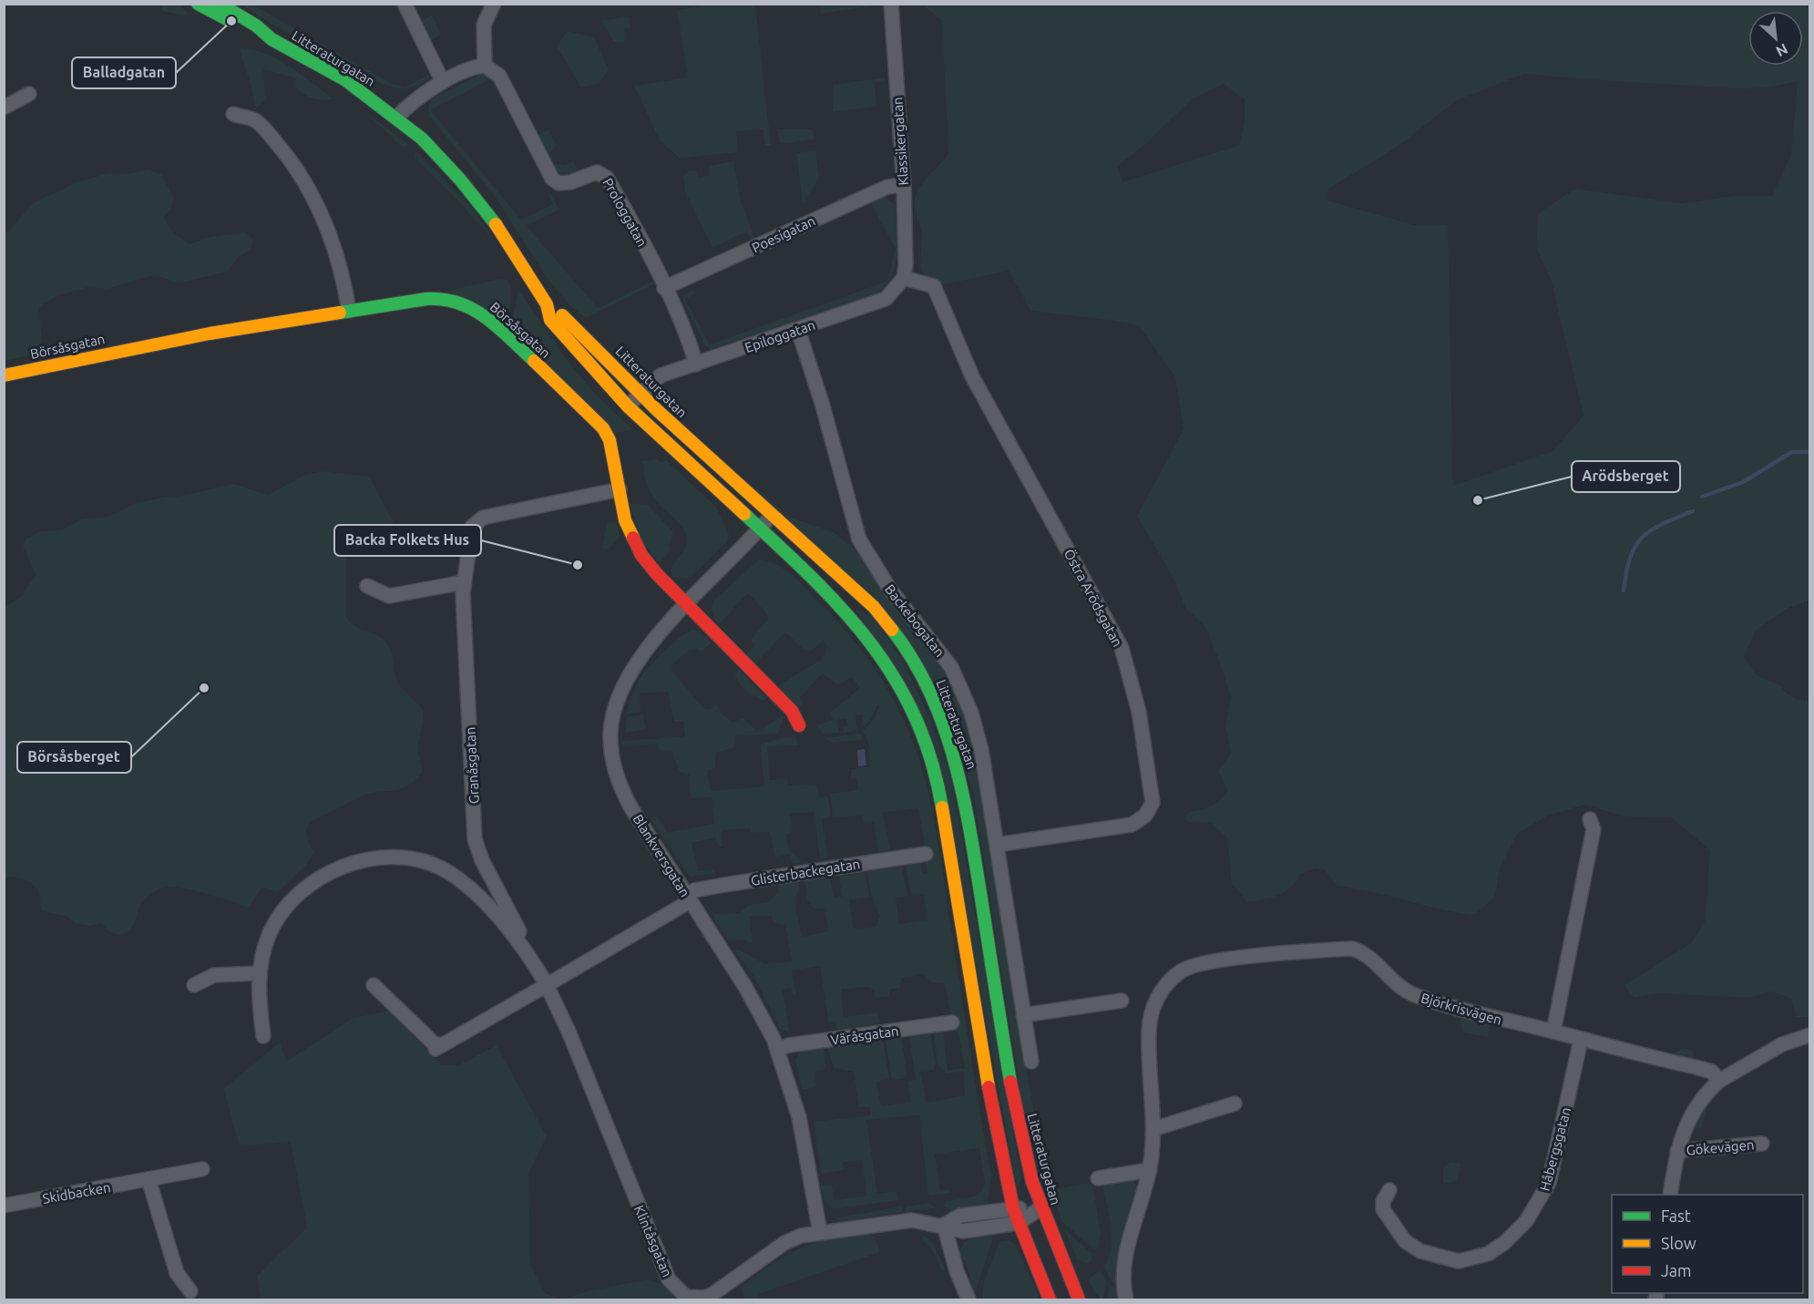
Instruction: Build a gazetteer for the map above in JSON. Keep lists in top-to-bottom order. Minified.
{"streets":{"street":["Litteraturgatan","Klassikergatan","Prologgatan","Poesigatan","Börsåsgatan","Epiloggatan","Östra Arödsgatan","Backebogatan","Granåsgatan","Blankversgatan","Glisterbackegatan","Björkrisvägen","Väråsgatan","Gökevägen","Håbergsgatan","Skidbacken","Klintåsgatan"]},"crossings":[["Litteraturgatan","Epiloggatan"],["Litteraturgatan","Blankversgatan"],["Litteraturgatan","Klintåsgatan"],["Klassikergatan","Poesigatan"],["Klassikergatan","Epiloggatan"],["Klassikergatan","Östra Arödsgatan"],["Prologgatan","Poesigatan"],["Prologgatan","Epiloggatan"],["Börsåsgatan","Granåsgatan"],["Börsåsgatan","Blankversgatan"],["Epiloggatan","Östra Arödsgatan"],["Epiloggatan","Backebogatan"],["Östra Arödsgatan","Backebogatan"],["Granåsgatan","Klintåsgatan"],["Blankversgatan","Glisterbackegatan"],["Blankversgatan","Väråsgatan"],["Blankversgatan","Klintåsgatan"],["Glisterbackegatan","Klintåsgatan"],["Björkrisvägen","Gökevägen"],["Björkrisvägen","Håbergsgatan"]],"places":["Balladgatan","Arödsberget","Backa Folkets Hus","Börsåsberget"],"legend":["Fast","Slow","Jam"],"north":"bottom right"}
